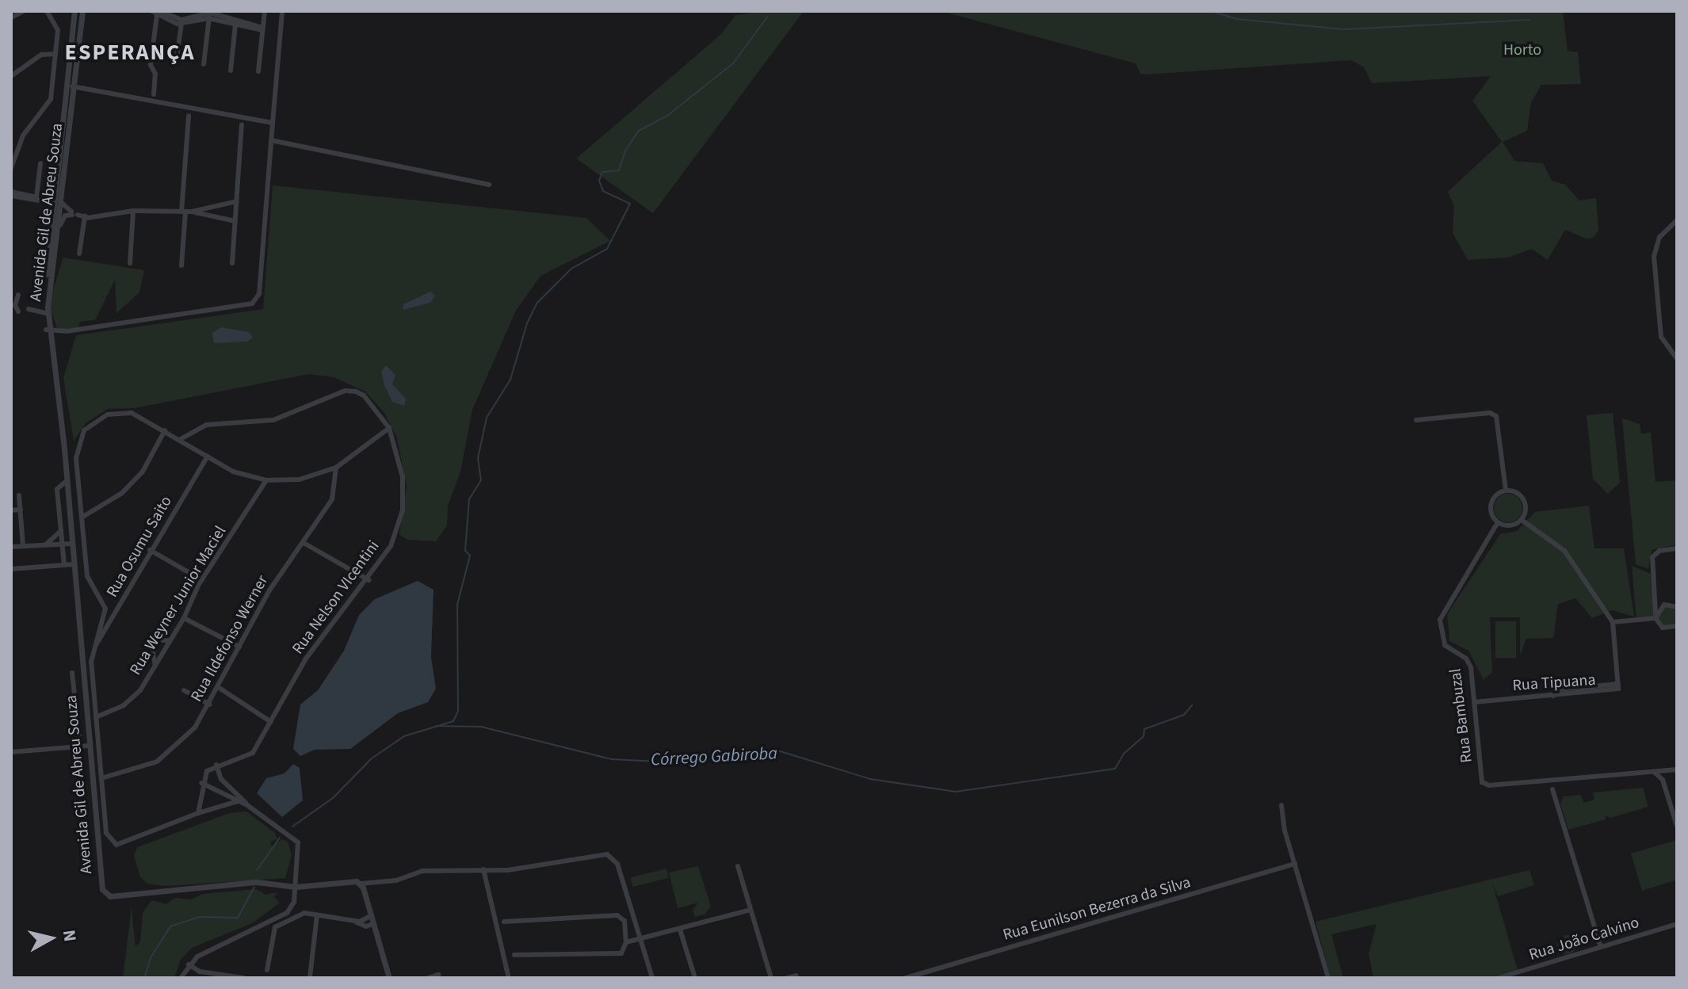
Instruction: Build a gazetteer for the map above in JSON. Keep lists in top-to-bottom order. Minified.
{"streets":{"street":["Avenida Gil de Abreu Souza","Rua Osumu Saito","Rua Nelson VIcentini","Rua Weyner Junior Maciel","Rua Ildefonso Werner","Rua Tipuana","Rua Bambuzal","Rua Eunilson Bezerra da Silva","Rua João Calvino"]},"crossings":[["Rua Tipuana","Rua Bambuzal"]],"districts":["ESPERANÇA"],"water":["Córrego Gabiroba"],"parks":["Horto"],"north":"right"}
